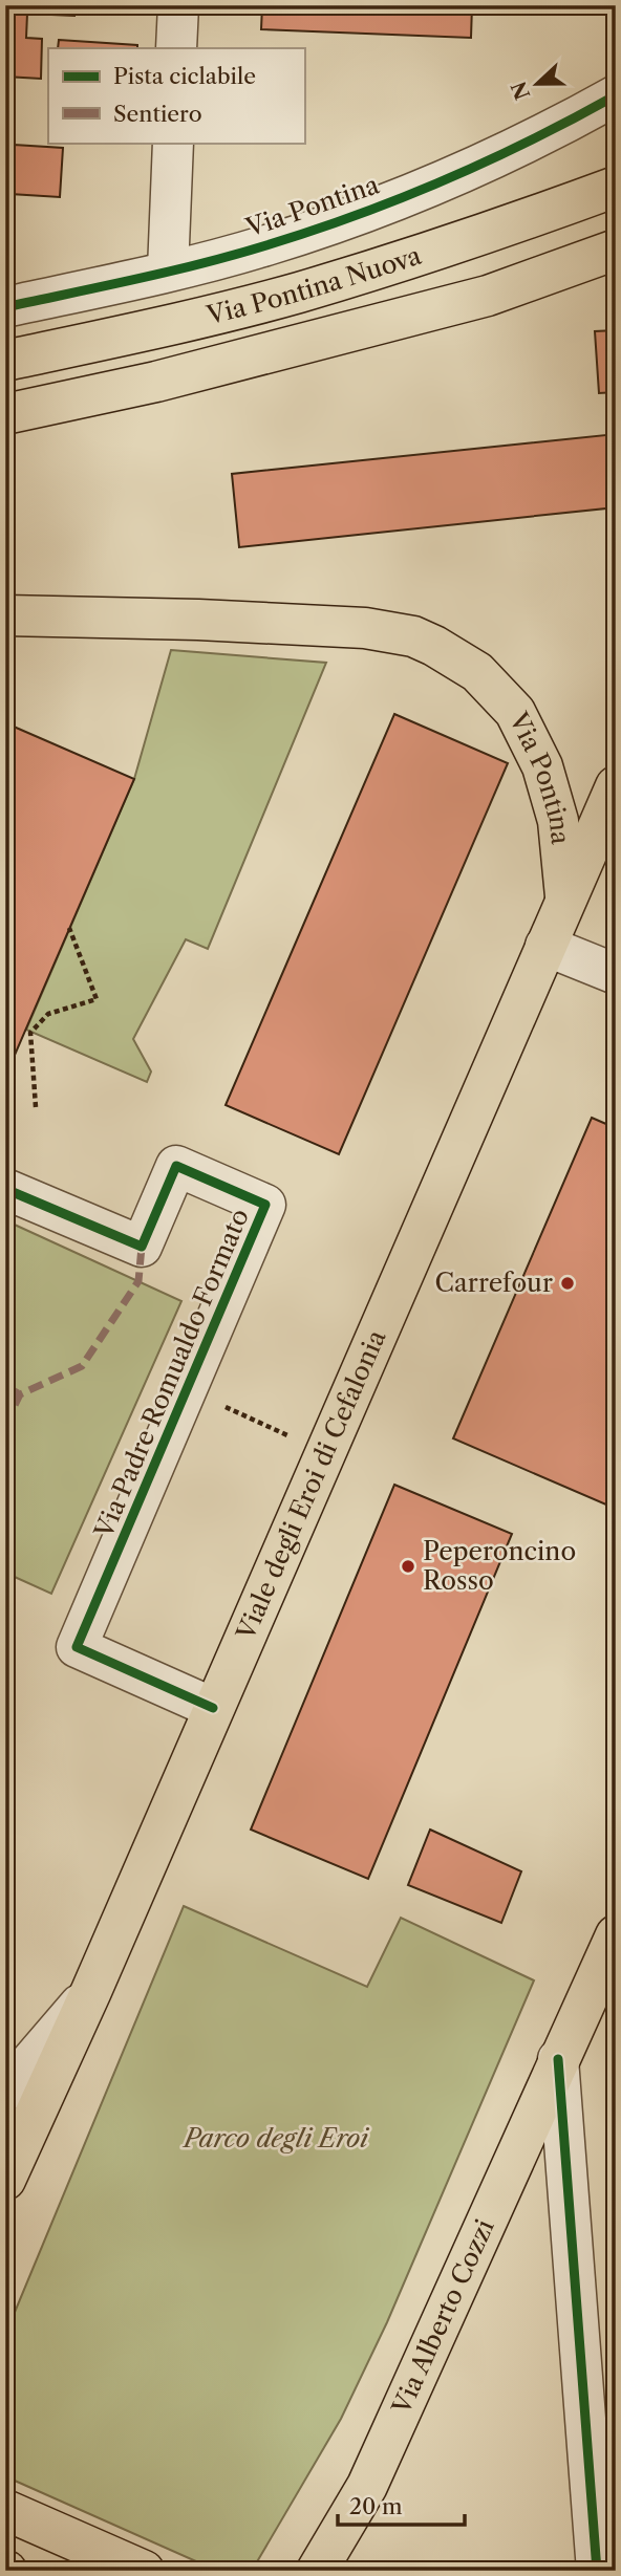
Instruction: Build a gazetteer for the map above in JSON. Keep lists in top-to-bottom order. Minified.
{"streets":{"main road":["Via Pontina","Via Pontina Nuova","Viale degli Eroi di Cefalonia","Via Alberto Cozzi"],"street":["Via Padre Romualdo Formato"]},"crossings":[["Via Pontina","Viale degli Eroi di Cefalonia"],["Via Padre Romualdo Formato","Viale degli Eroi di Cefalonia"]],"parks":["Parco degli Eroi"],"places":["Carrefour","Peperoncino Rosso"],"legend":["Pista ciclabile","Sentiero"],"scale_bar":"20 m","north":"left"}
